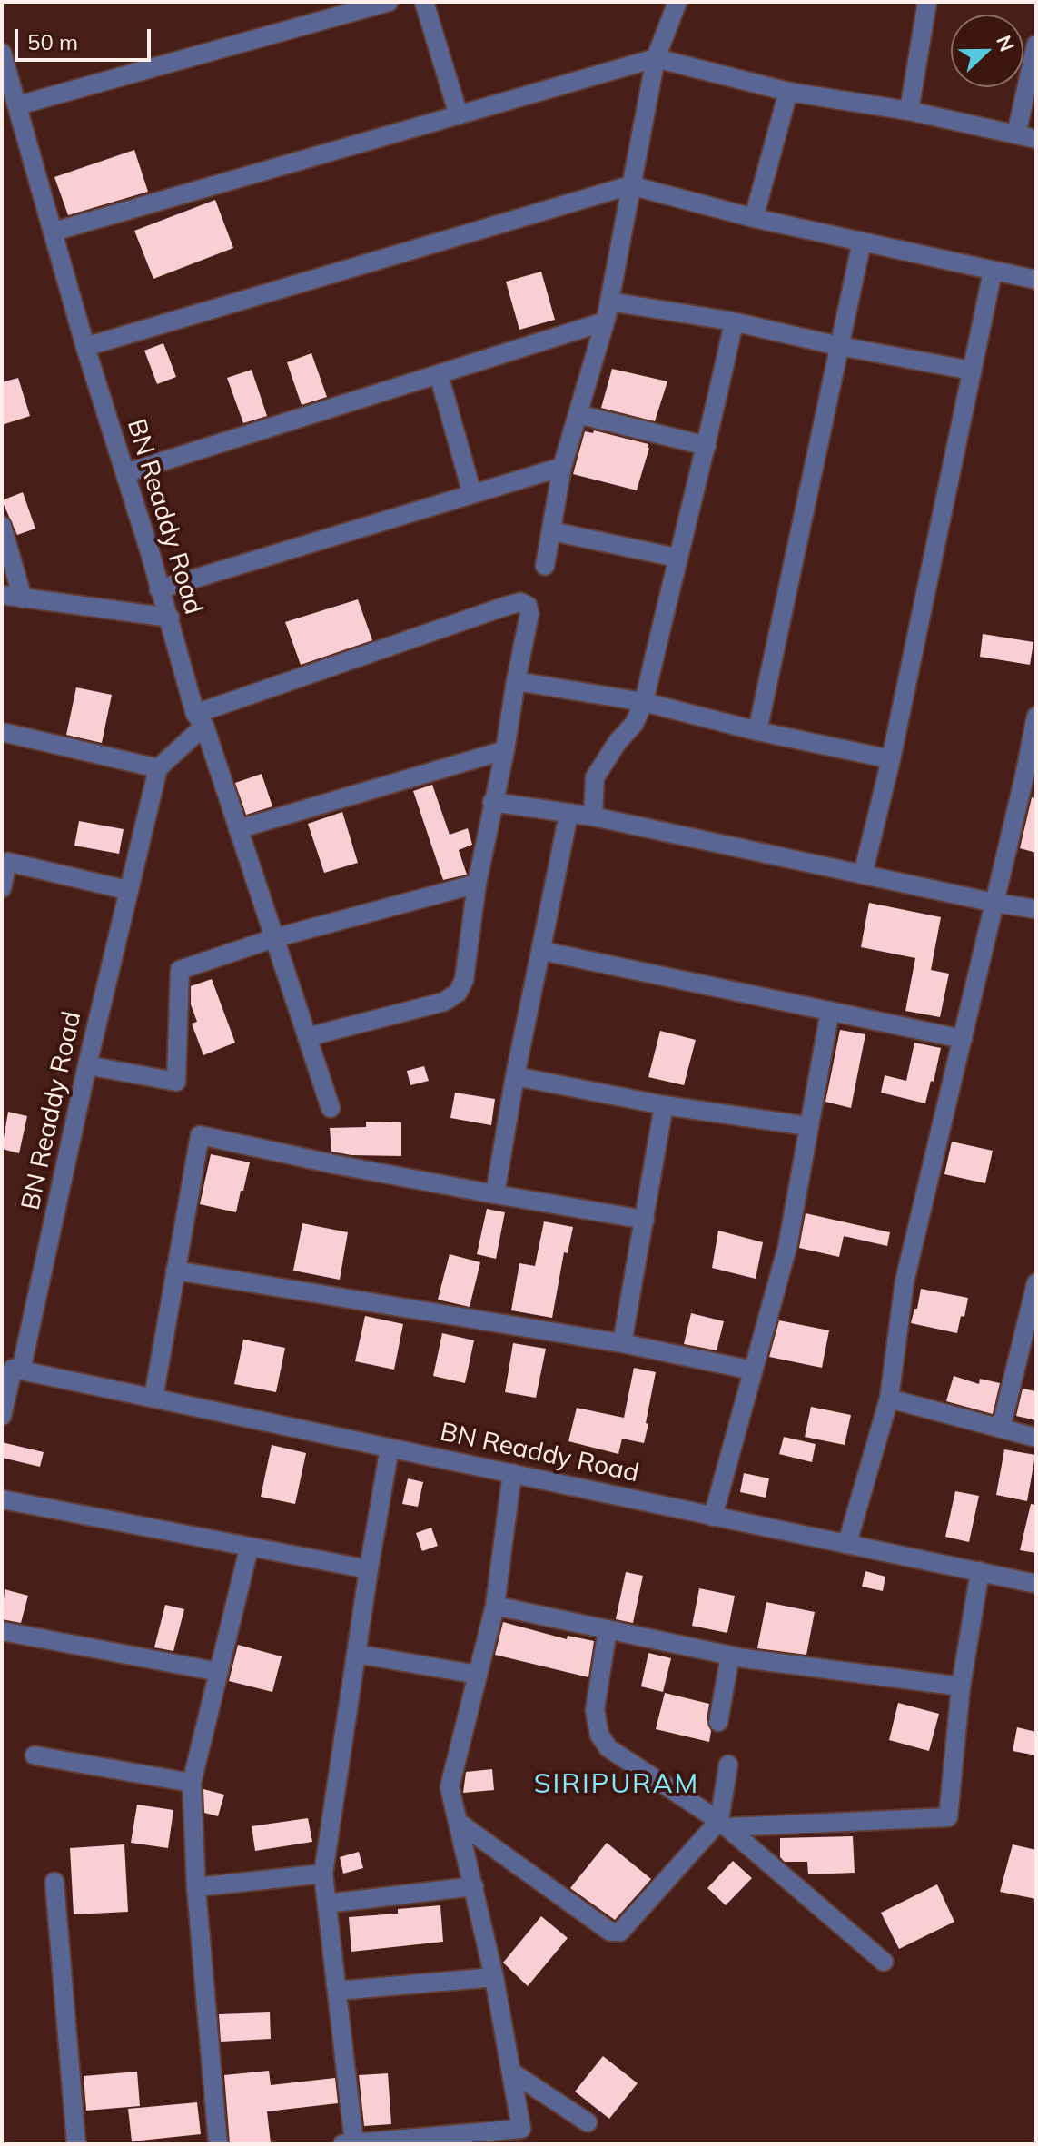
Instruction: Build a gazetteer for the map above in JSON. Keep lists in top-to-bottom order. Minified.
{"streets":{"street":["BN Readdy Road"]},"districts":["SIRIPURAM"],"scale_bar":"50 m","north":"right"}
